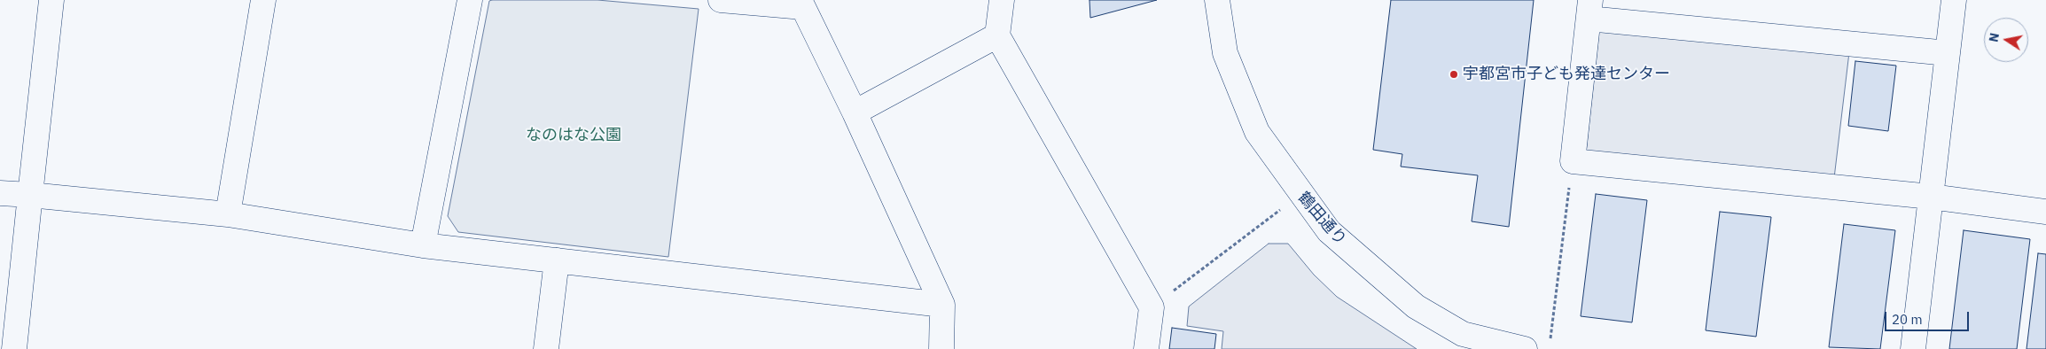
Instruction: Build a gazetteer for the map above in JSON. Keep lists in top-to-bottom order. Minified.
{"streets":{"street":["鶴田通り"]},"parks":["なのはな公園"],"places":["宇都宮市子ども発達センター"],"scale_bar":"20 m","north":"left"}
